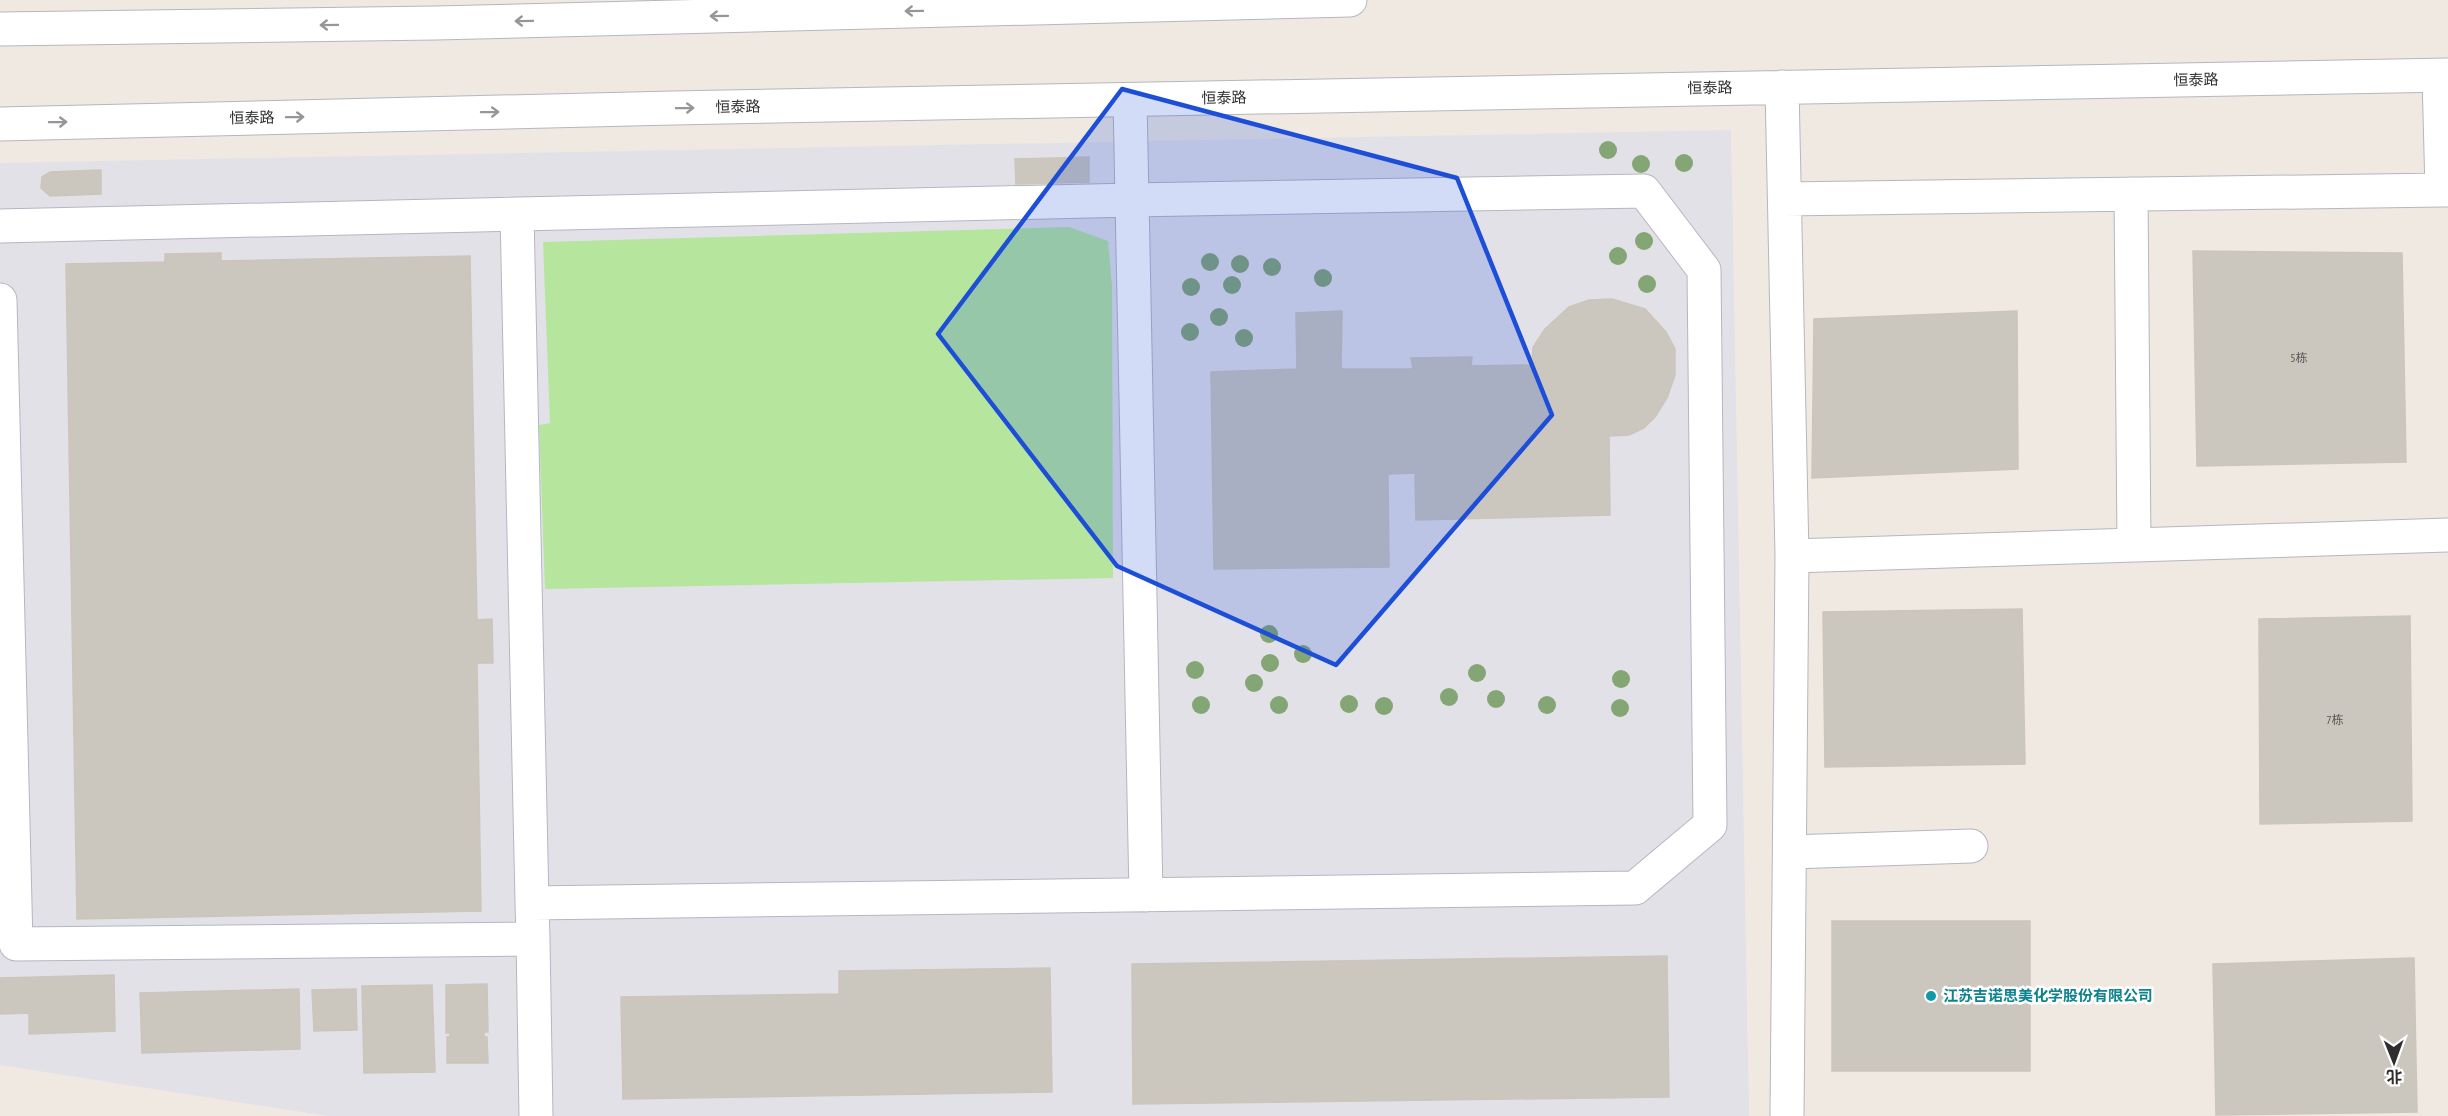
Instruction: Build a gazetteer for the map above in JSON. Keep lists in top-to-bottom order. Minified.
{"streets":{"street":["恒泰路"]},"places":["江苏吉诺思美化学股份有限公司"],"house_numbers":["5栋","7栋"],"north":"bottom"}
